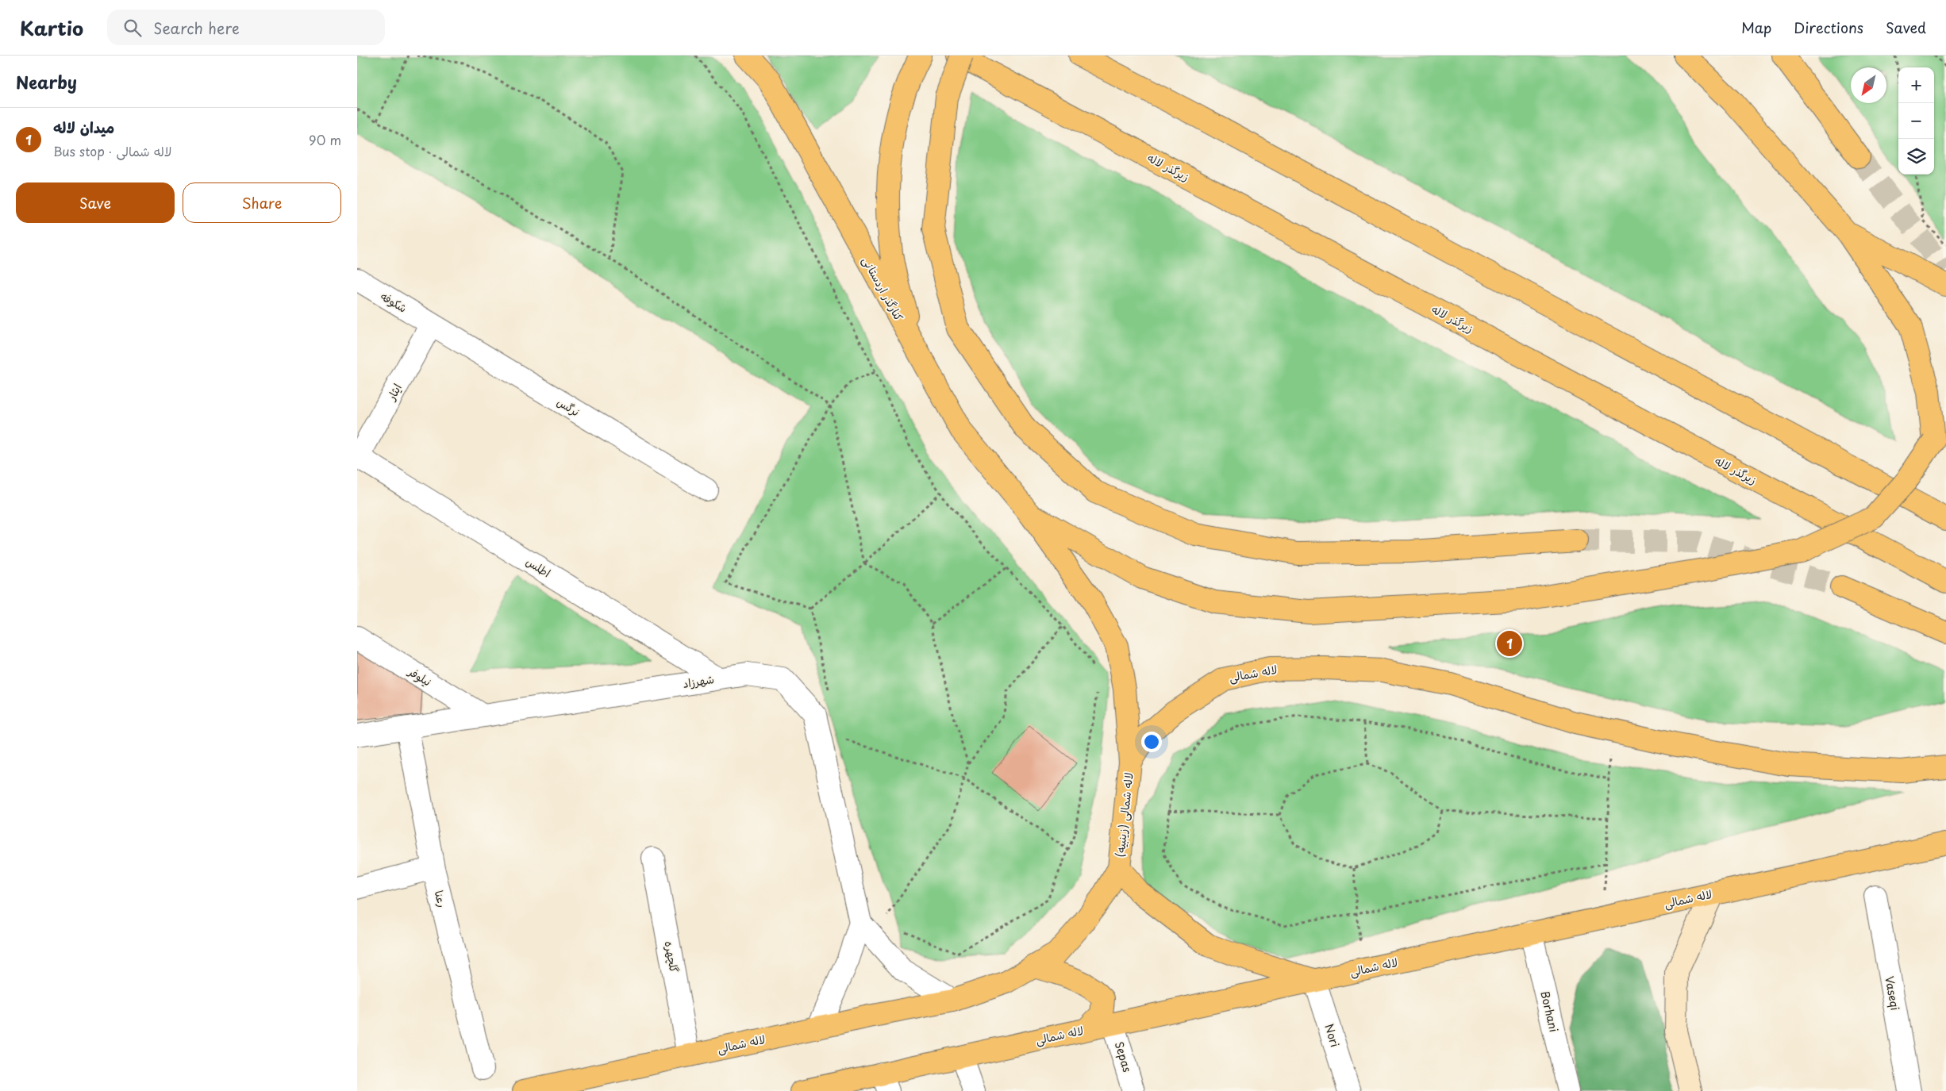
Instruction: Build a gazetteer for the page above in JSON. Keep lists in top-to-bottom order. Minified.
{"streets":{"main road":["زیرگذر لاله","کنارگذر اردستانی","لاله شمالی","لاله شمالی (زینبیه)"],"street":["شکوفه","ایثار","نرگس","اطلس","نیلوفر","شهرزاد","رعنا","گلچهره","Vaseqi","Borhani","Nori","Sepas"]},"crossings":[["کنارگذر اردستانی","لاله شمالی (زینبیه)"],["شکوفه","ایثار"],["شکوفه","نرگس"],["ایثار","نرگس"],["ایثار","اطلس"],["اطلس","شهرزاد"],["لاله شمالی","لاله شمالی (زینبیه)"],["لاله شمالی","گلچهره"],["لاله شمالی","Borhani"],["لاله شمالی","Nori"],["لاله شمالی","Sepas"],["نیلوفر","شهرزاد"],["شهرزاد","رعنا"]],"north":"bottom left","page":{"header":"Kartio","search":"Search here","nav":["Map","Directions","Saved"],"heading":"Nearby","map_buttons":["+","−"],"list":[{"mark":"1","name":"میدان لاله","note":"Bus stop · لاله شمالی","value":"90 m"}],"buttons":["Save","Share"],"pins":"1"}}
